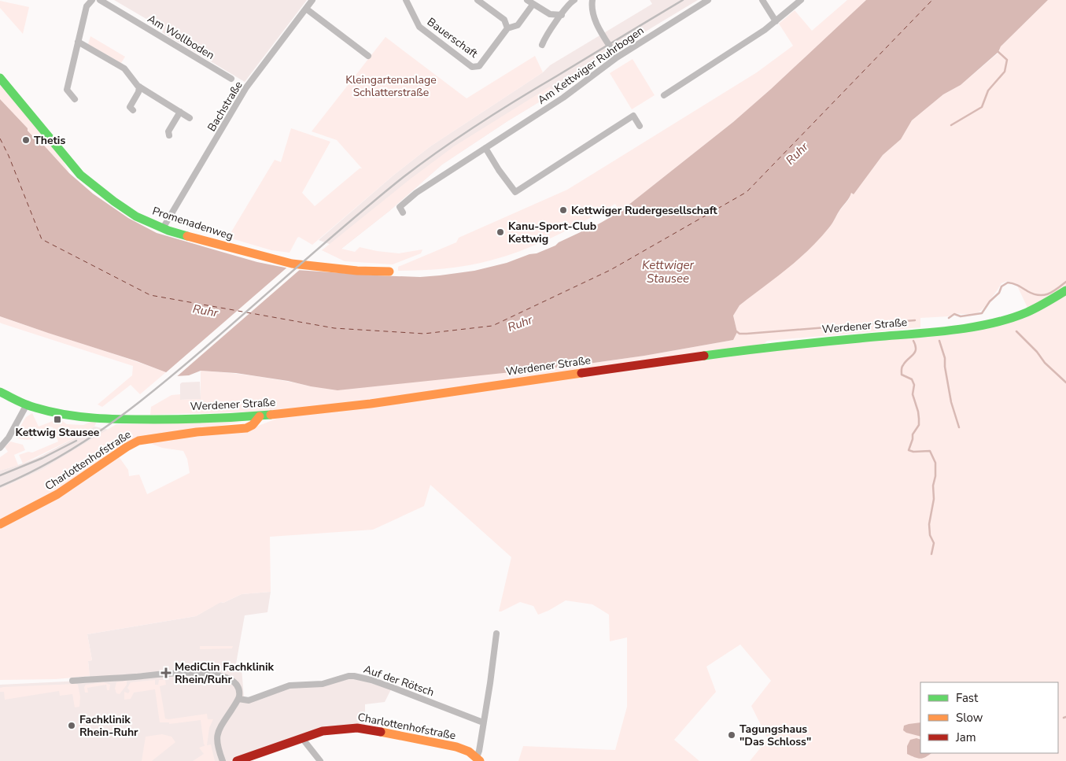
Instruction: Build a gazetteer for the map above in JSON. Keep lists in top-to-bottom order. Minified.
{"streets":{"main road":["Promenadenweg","Werdener Straße","Charlottenhofstraße"],"street":["Am Wollboden","Bauerschaft","Am Kettwiger Ruhrbogen","Bachstraße","Auf der Rötsch"]},"crossings":[["Bachstraße","Promenadenweg"],["Werdener Straße","Charlottenhofstraße"]],"water":["Ruhr","Kettwiger Stausee"],"parks":["Kleingartenanlage Schlatterstraße"],"places":{"other":["Thetis","Kettwiger Rudergesellschaft","Kanu-Sport-Club Kettwig","Fachklinik Rhein-Ruhr","Tagungshaus \"Das Schloss\""],"transit":["Kettwig Stausee"],"health":["MediClin Fachklinik Rhein/Ruhr"]},"legend":["Fast","Slow","Jam"]}
